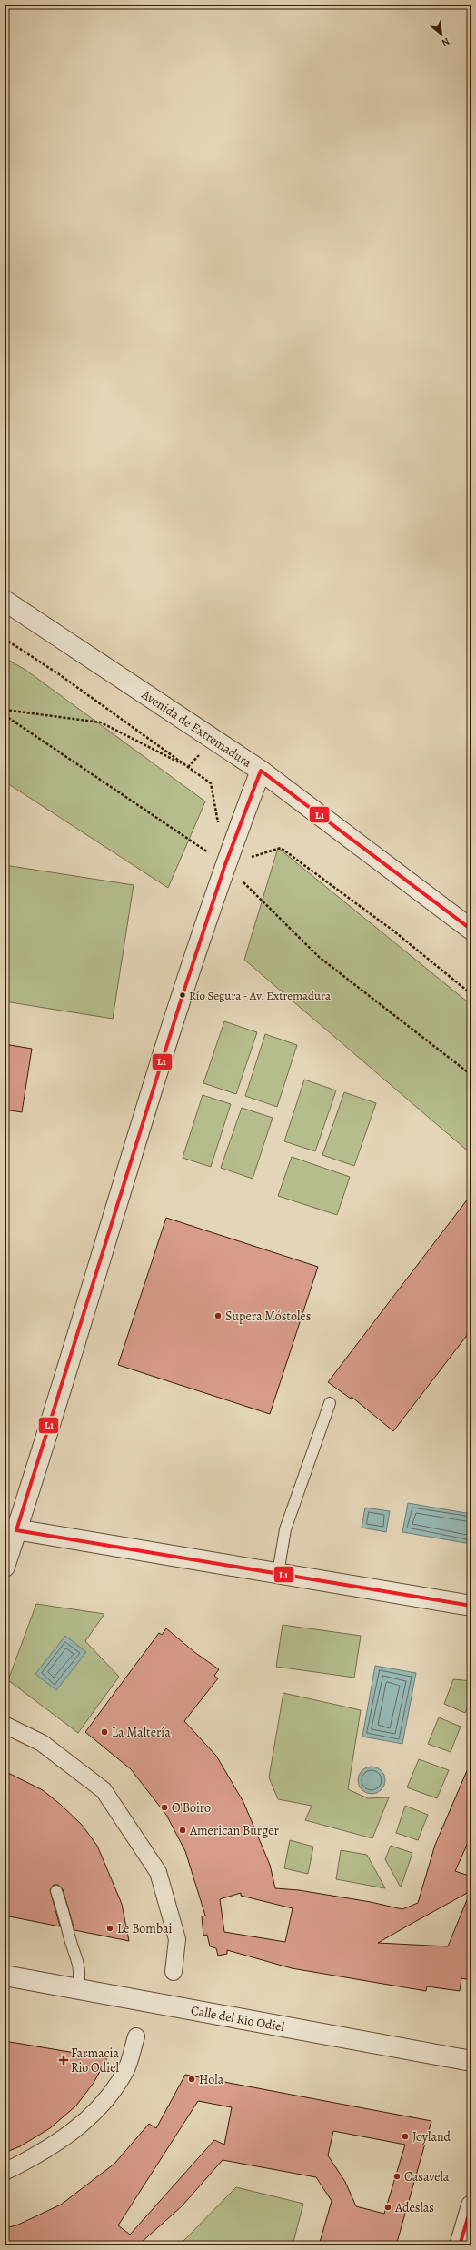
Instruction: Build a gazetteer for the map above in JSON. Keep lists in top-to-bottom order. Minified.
{"streets":{"street":["Avenida de Extremadura","Calle del Río Odiel"]},"places":{"other":["Río Segura - Av. Extremadura","Supera Móstoles","La Maltería","O'Boiro","American Burger","Le Bombai","Hola","Joyland","Casavela","Adeslas"],"health":["Farmacia Rio Odiel"]},"lines":["transit line L1"],"north":"bottom right"}
